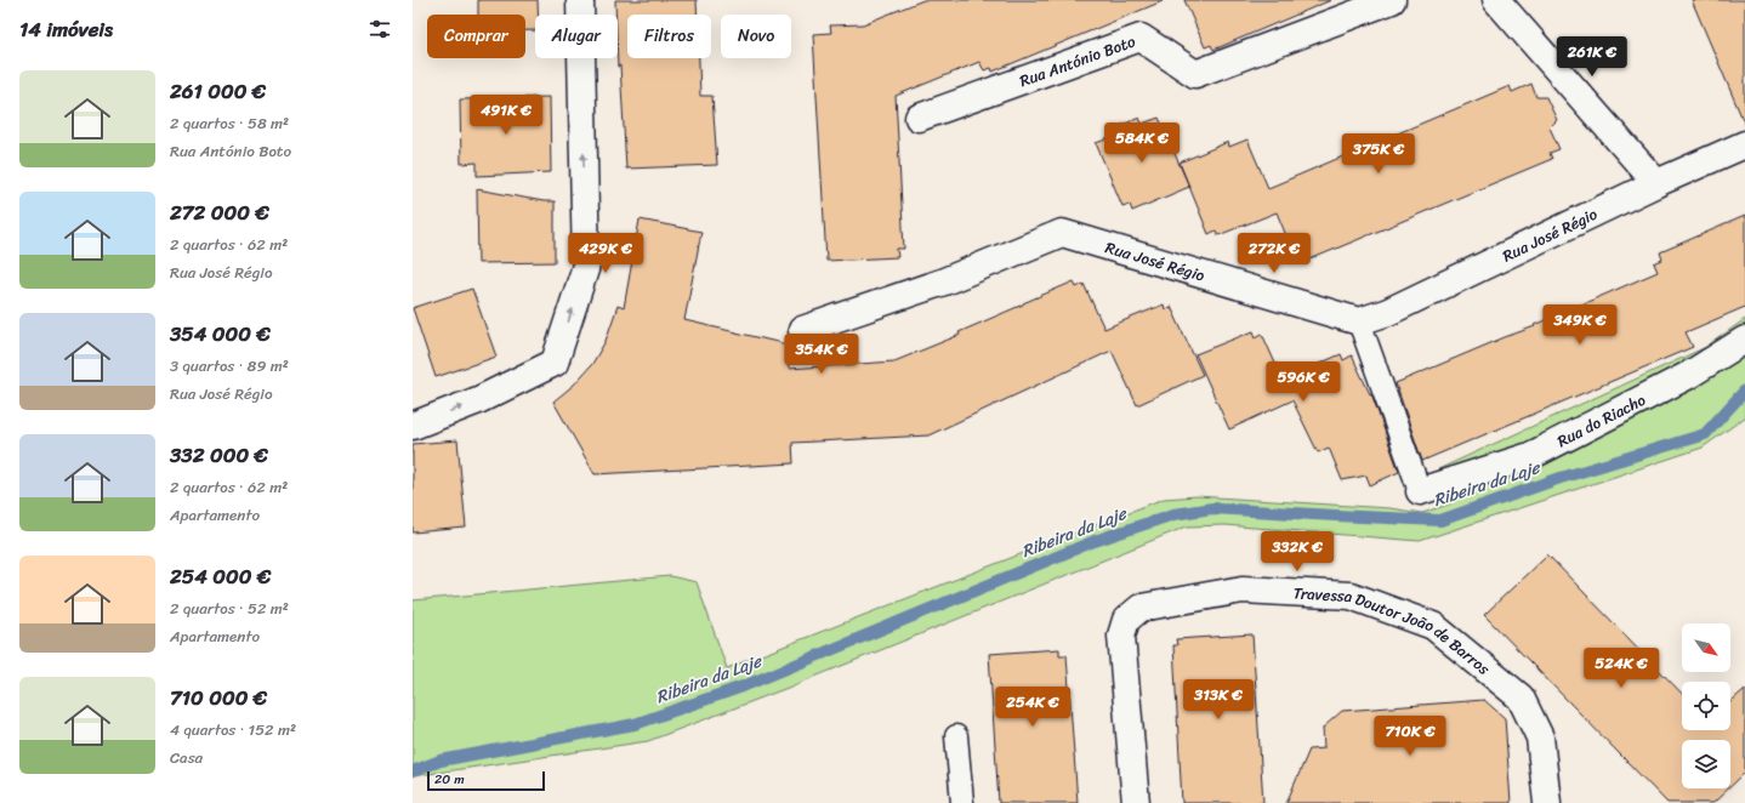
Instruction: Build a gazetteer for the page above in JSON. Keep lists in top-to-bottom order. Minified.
{"streets":{"street":["Rua António Boto","Rua José Régio","Rua do Riacho","Travessa Doutor João de Barros"]},"water":["Ribeira da Laje"],"scale_bar":"20 m","north":"bottom right","page":{"heading":"14 imóveis","chip":["Comprar","Alugar","Filtros","Novo"],"price":["261K €","491K €","584K €","375K €","429K €","272K €","349K €","354K €","596K €","332K €","524K €","313K €","254K €","710K €"],"list":[{"name":"261 000 €","note":"2 quartos · 58 m² · Rua António Boto"},{"name":"272 000 €","note":"2 quartos · 62 m² · Rua José Régio"},{"name":"354 000 €","note":"3 quartos · 89 m² · Rua José Régio"},{"name":"332 000 €","note":"2 quartos · 62 m² · Apartamento"},{"name":"254 000 €","note":"2 quartos · 52 m² · Apartamento"},{"name":"710 000 €","note":"4 quartos · 152 m² · Casa"}],"scale":"20 m"}}
